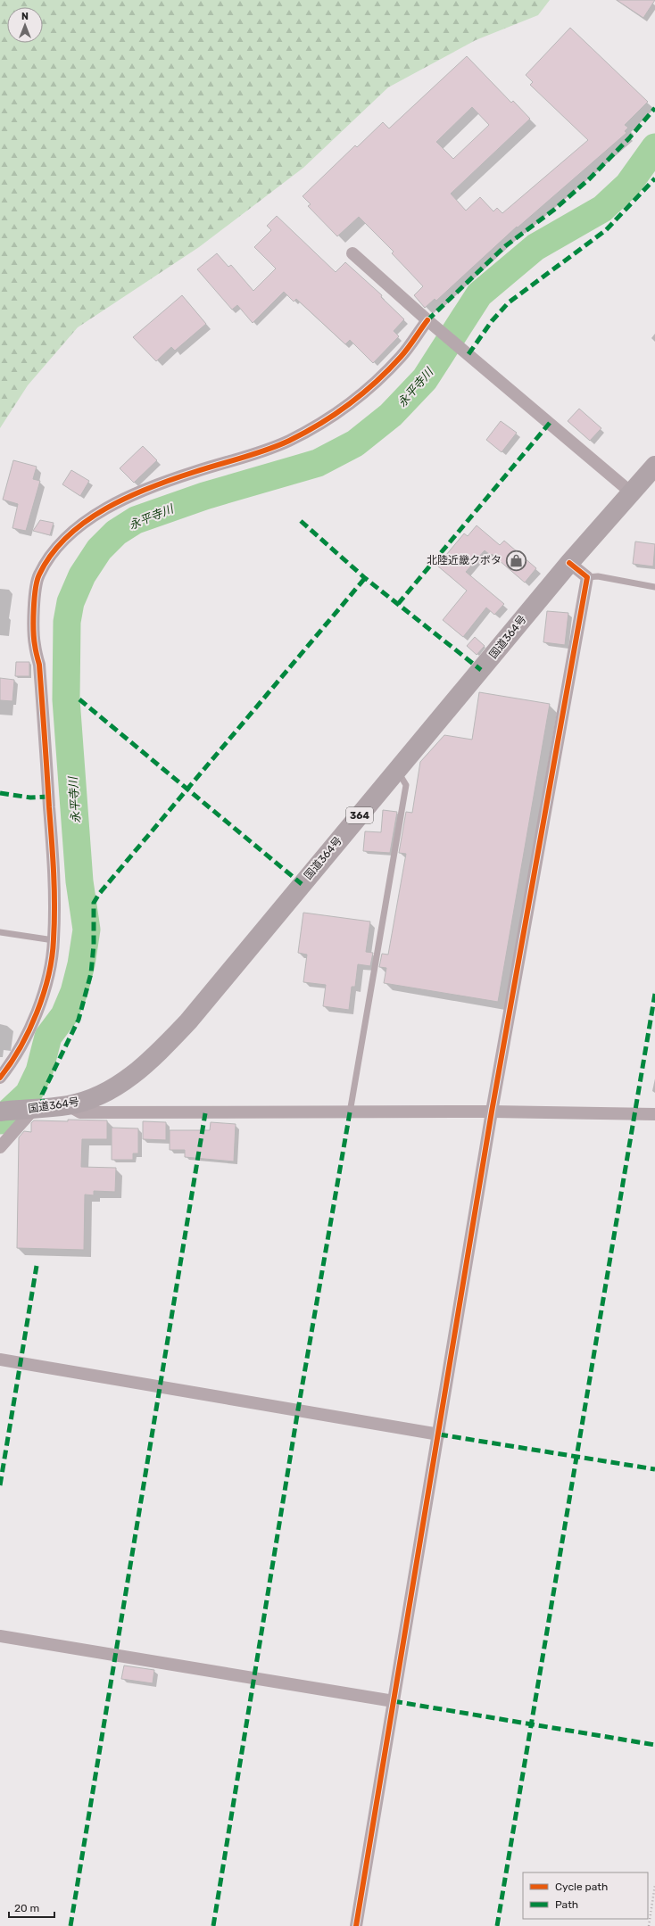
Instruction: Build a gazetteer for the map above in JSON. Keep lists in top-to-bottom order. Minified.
{"streets":{"highway":["国道364号","364"]},"water":["永平寺川"],"places":{"shop":["北陸近畿クボタ"]},"legend":["Cycle path","Path"],"scale_bar":"20 m","north":"top"}
